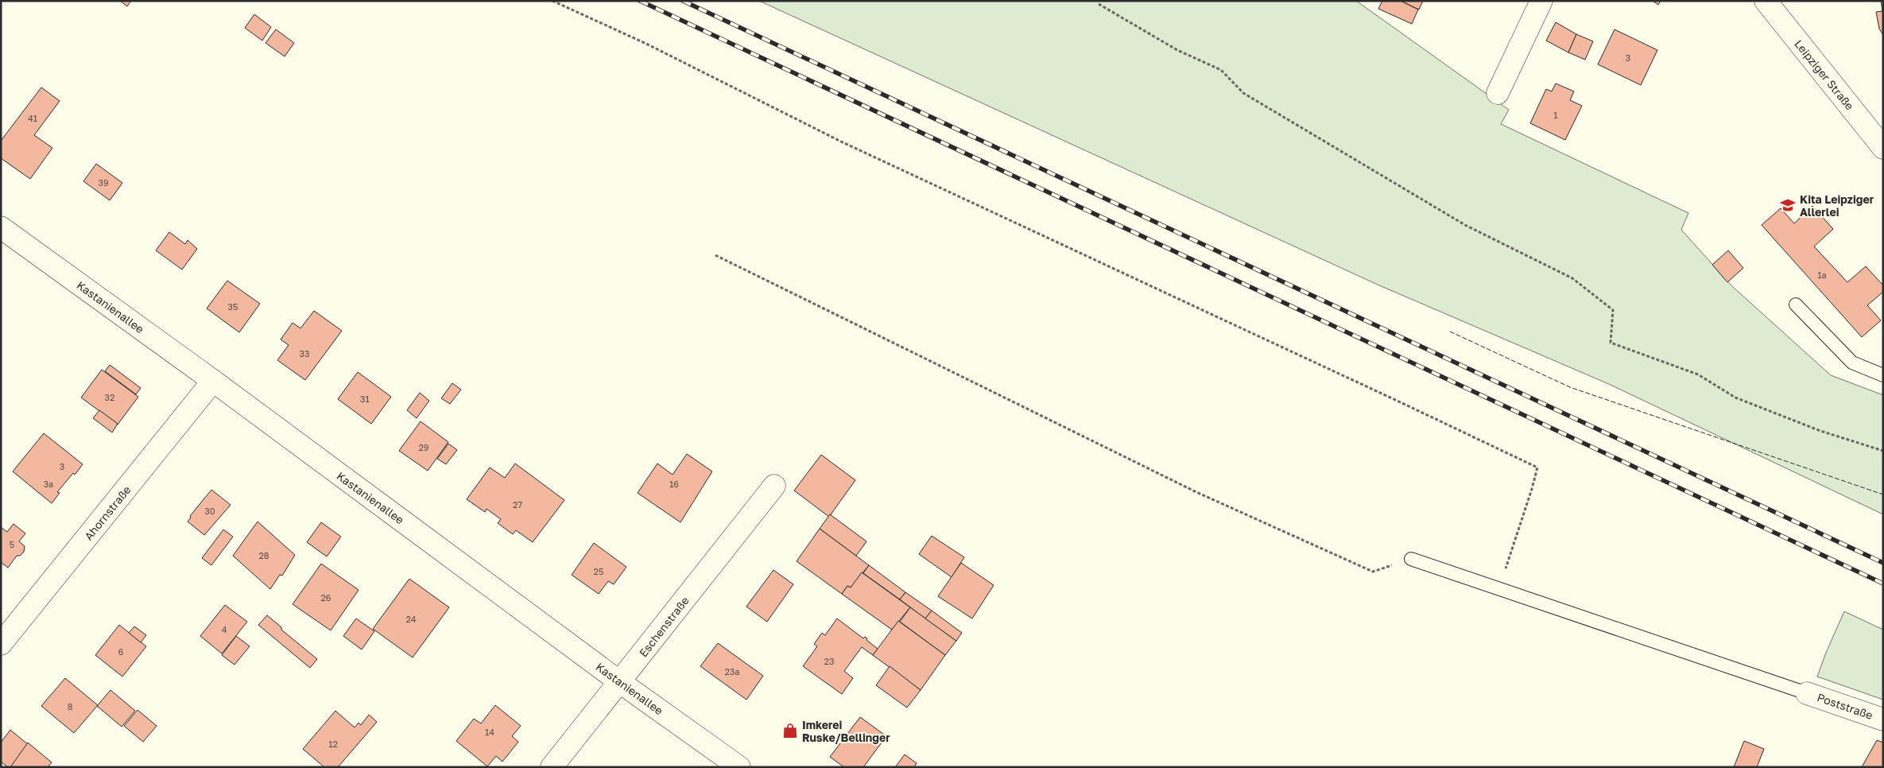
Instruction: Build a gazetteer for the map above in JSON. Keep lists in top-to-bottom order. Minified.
{"streets":{"street":["Leipziger Straße","Kastanienallee","Ahornstraße","Eschenstraße","Poststraße"]},"crossings":[["Kastanienallee","Ahornstraße"],["Kastanienallee","Eschenstraße"]],"places":{"school or university":["Kita Leipziger Allerlei"],"shop":["Imkerei Ruske/Bellinger"]},"house_numbers":["3","1","41","39","1a","35","33","32","31","29","3","3a","16","27","30","5","28","25","26","24","4","6","23","23a","8","14","12"]}
